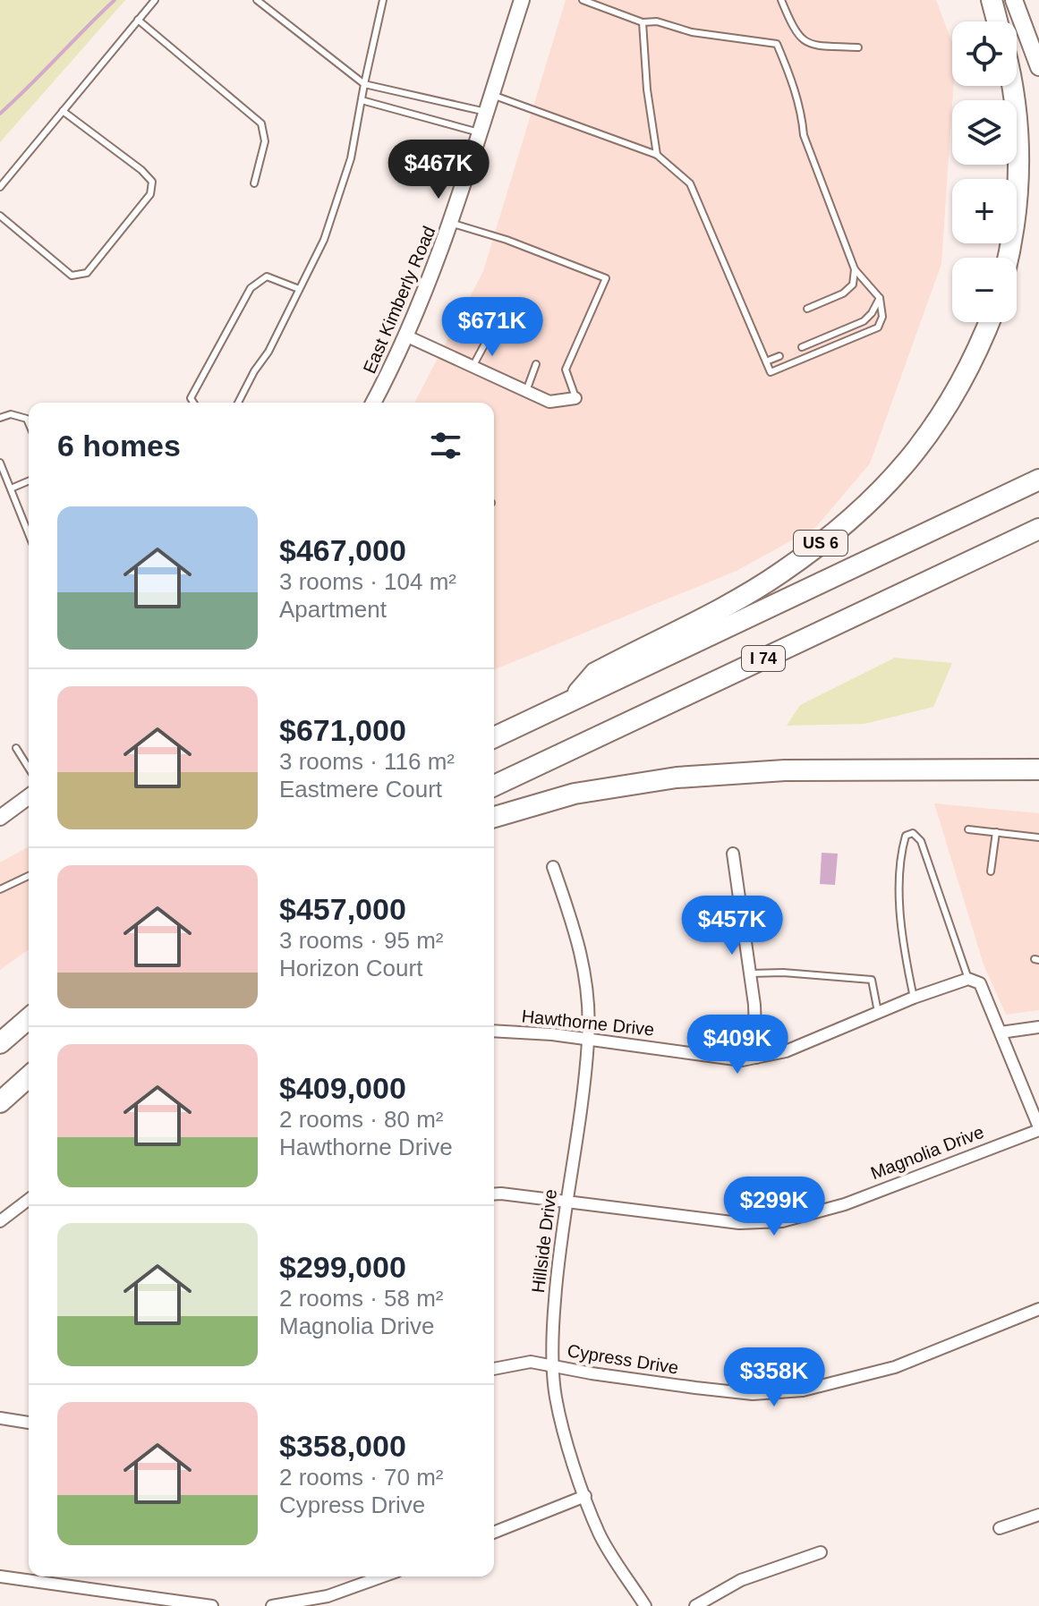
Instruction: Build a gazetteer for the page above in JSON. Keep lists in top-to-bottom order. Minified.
{"streets":{"highway":["US 6","I 74"],"main road":["East Kimberly Road"],"street":["Hawthorne Drive","Magnolia Drive","Hillside Drive","Cypress Drive"]},"crossings":[["US 6","I 74"],["Hawthorne Drive","Hillside Drive"],["Magnolia Drive","Hillside Drive"],["Hillside Drive","Cypress Drive"]],"page":{"map_buttons":["+","−"],"price":["$467K","$671K","$457K","$409K","$299K","$358K"],"heading":"6 homes","list":[{"name":"$467,000","note":"3 rooms · 104 m² · Apartment"},{"name":"$671,000","note":"3 rooms · 116 m² · Eastmere Court"},{"name":"$457,000","note":"3 rooms · 95 m² · Horizon Court"},{"name":"$409,000","note":"2 rooms · 80 m² · Hawthorne Drive"},{"name":"$299,000","note":"2 rooms · 58 m² · Magnolia Drive"},{"name":"$358,000","note":"2 rooms · 70 m² · Cypress Drive"}]}}
